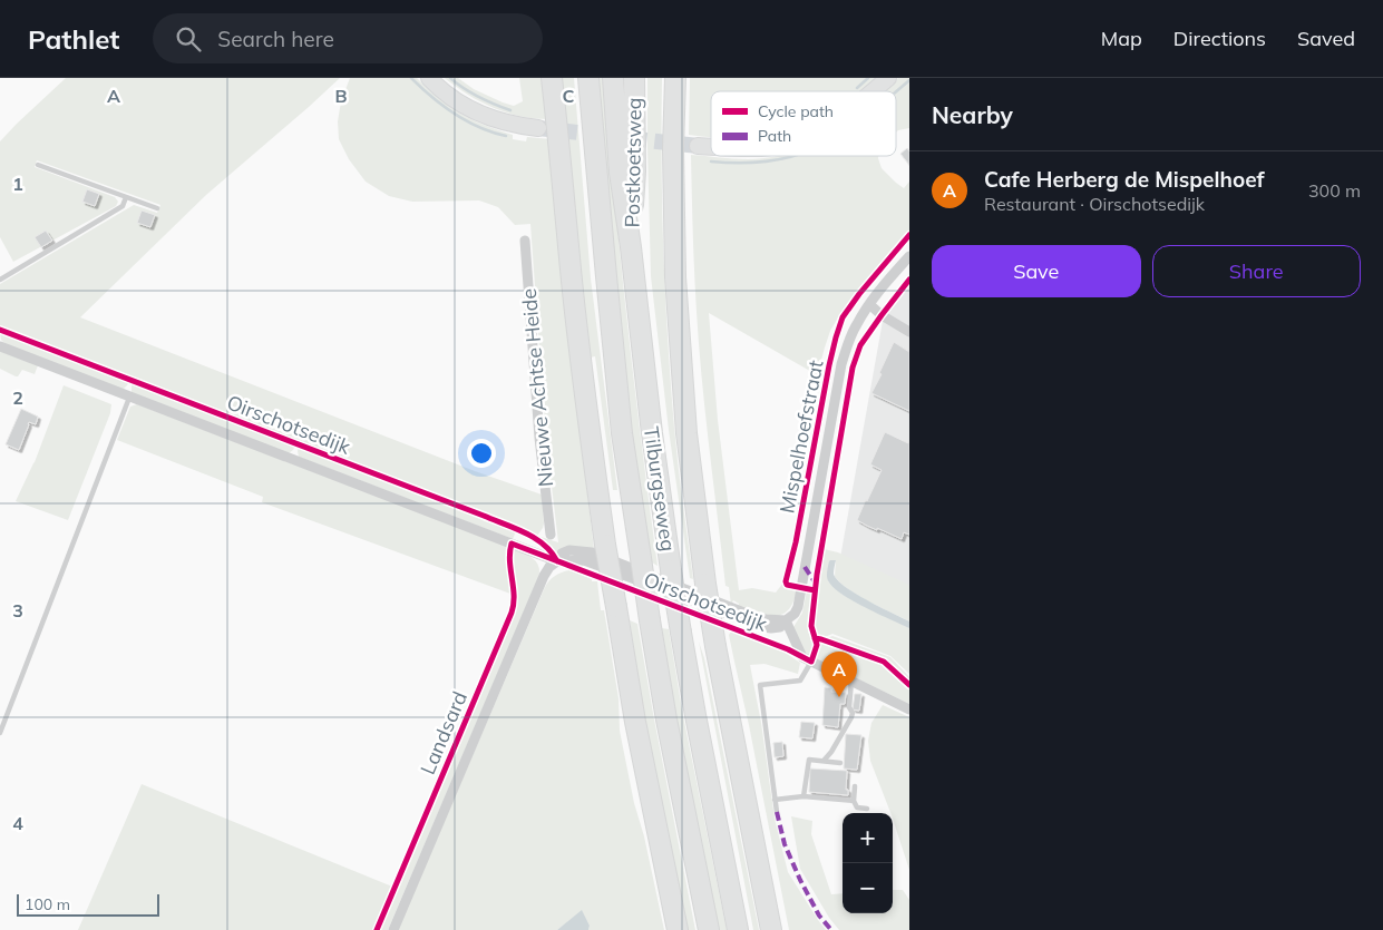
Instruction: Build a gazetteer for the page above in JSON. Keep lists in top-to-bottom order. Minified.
{"streets":{"highway":["Postkoetsweg","Tilburgseweg"],"street":["Nieuwe Achtse Heide","Oirschotsedijk","Mispelhoefstraat","Landsard"]},"crossings":[["Postkoetsweg","Tilburgseweg"],["Oirschotsedijk","Mispelhoefstraat"],["Oirschotsedijk","Landsard"]],"legend":["Cycle path","Path"],"scale_bar":"100 m","page":{"header":"Pathlet","search":"Search here","nav":["Map","Directions","Saved"],"heading":"Nearby","list":[{"mark":"A","name":"Cafe Herberg de Mispelhoef","note":"Restaurant · Oirschotsedijk","value":"300 m"}],"buttons":["Save","Share"],"pins":"A","map_buttons":["+","−"],"scale":"100 m"},"grid":{"columns":["A","B","C"],"rows":["1","2","3","4"]}}
